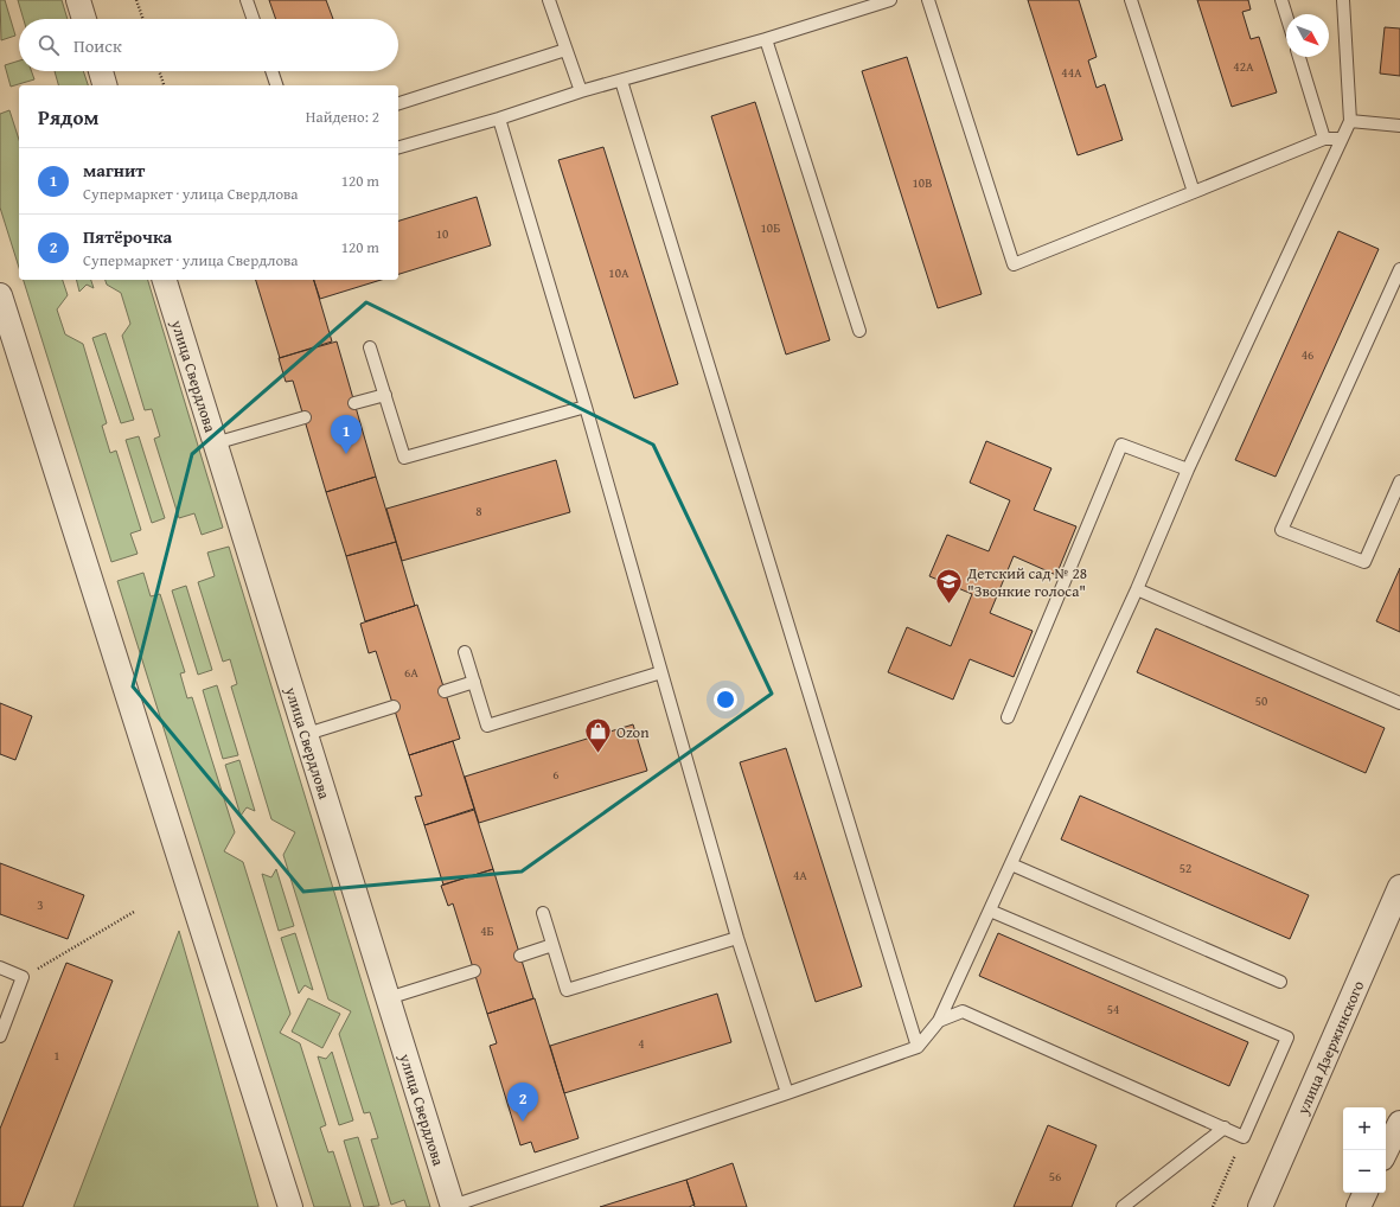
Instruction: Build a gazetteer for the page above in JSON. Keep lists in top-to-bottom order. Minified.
{"streets":{"street":["улица Свердлова","улица Дзержинского"]},"places":{"school or university":["Детский сад № 28 \"Звонкие голоса\""],"shop":["Ozon"]},"house_numbers":["42А","44А","10В","10Б","10","10А","46","8","6А","50","6","52","4А","3","4Б","54","4","1","56"],"north":"bottom right","page":{"search":"Поиск","heading":["Рядом","Найдено: 2"],"list":[{"mark":"1","name":"магнит","note":"Супермаркет · улица Свердлова","value":"120 m"},{"mark":"2","name":"Пятёрочка","note":"Супермаркет · улица Свердлова","value":"120 m"}],"pins":["1","2"],"map_buttons":["+","−"]}}
